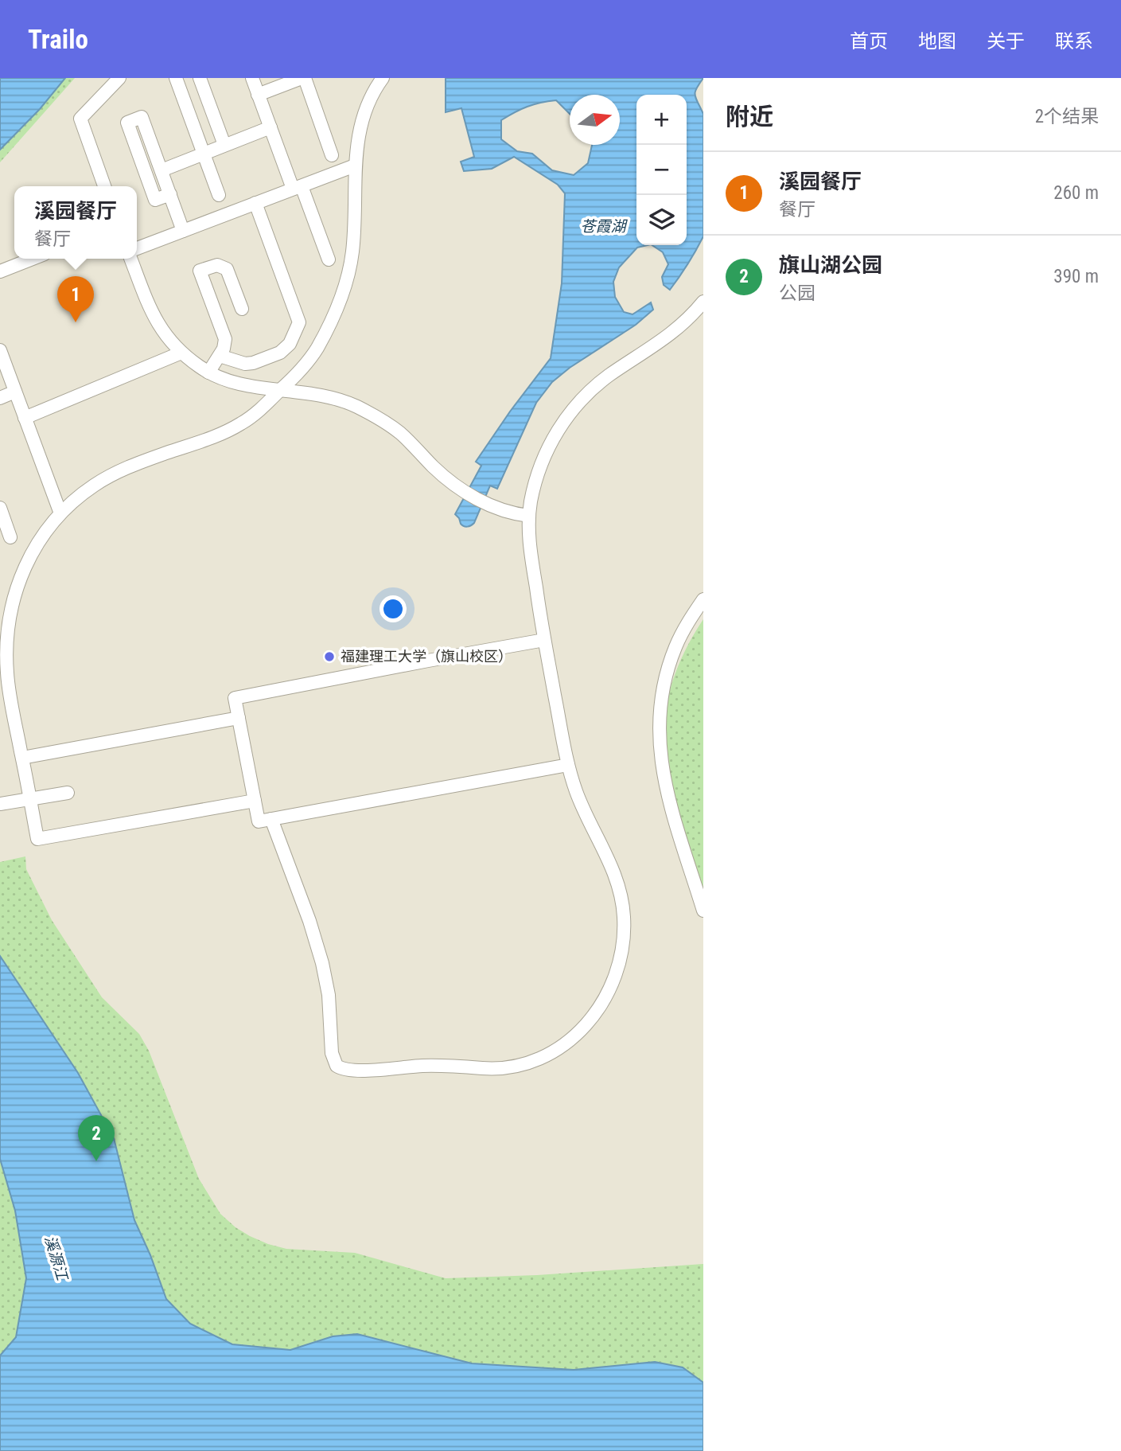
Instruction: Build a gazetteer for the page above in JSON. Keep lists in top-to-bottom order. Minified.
{"water":["苍霞湖","溪源江"],"places":["福建理工大学（旗山校区）"],"north":"right","page":{"header":"Trailo","nav":["首页","地图","关于","联系"],"heading":["附近","2个结果"],"map_buttons":["+","−"],"list":[{"mark":"1","name":"溪园餐厅","note":"餐厅","value":"260 m"},{"mark":"2","name":"旗山湖公园","note":"公园","value":"390 m"}],"popup":["溪园餐厅","餐厅"],"pins":["1","2"]}}
